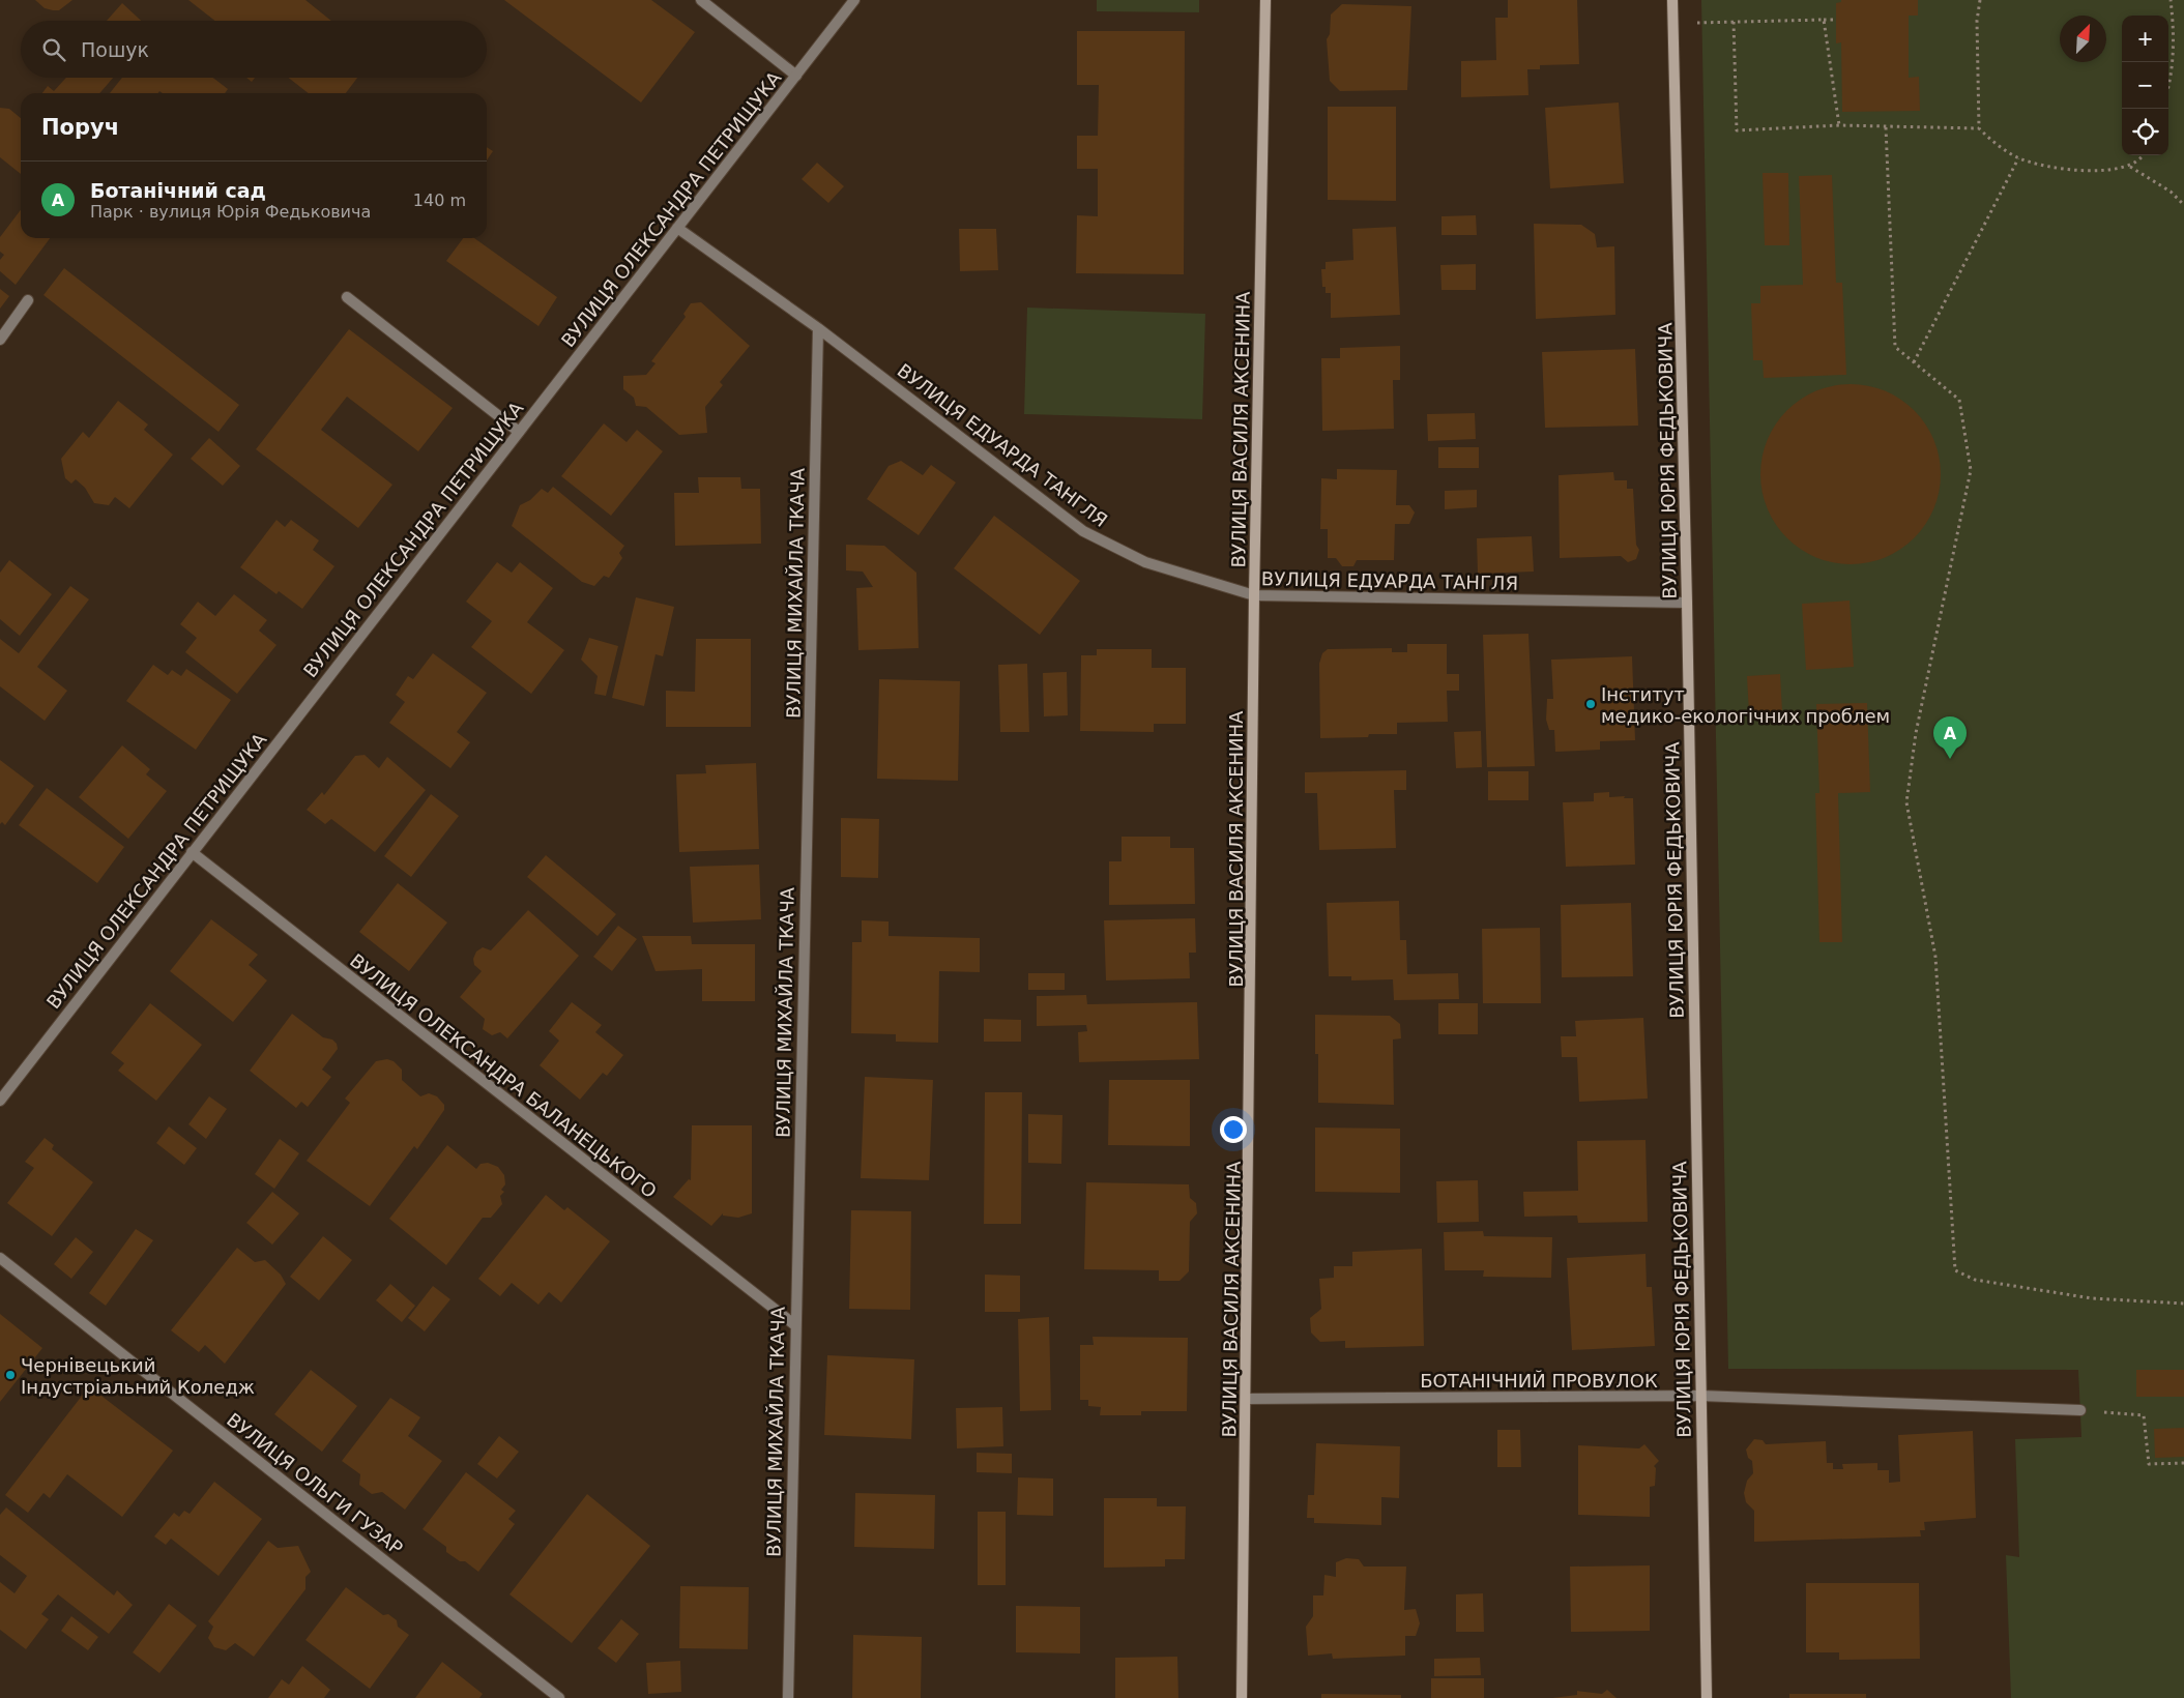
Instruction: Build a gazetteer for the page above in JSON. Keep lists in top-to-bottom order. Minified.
{"streets":{"street":["ВУЛИЦЯ ОЛЕКСАНДРА ПЕТРИЩУКА","ВУЛИЦЯ ВАСИЛЯ АКСЕНИНА","ВУЛИЦЯ ЕДУАРДА ТАНГЛЯ","ВУЛИЦЯ ЮРІЯ ФЕДЬКОВИЧА","ВУЛИЦЯ МИХАЙЛА ТКАЧА","ВУЛИЦЯ ОЛЕКСАНДРА БАЛАНЕЦЬКОГО","БОТАНІЧНИЙ ПРОВУЛОК","ВУЛИЦЯ ОЛЬГИ ГУЗАР"]},"crossings":[["ВУЛИЦЯ ОЛЕКСАНДРА ПЕТРИЩУКА","ВУЛИЦЯ ЕДУАРДА ТАНГЛЯ"],["ВУЛИЦЯ ОЛЕКСАНДРА ПЕТРИЩУКА","ВУЛИЦЯ ОЛЕКСАНДРА БАЛАНЕЦЬКОГО"],["ВУЛИЦЯ ВАСИЛЯ АКСЕНИНА","ВУЛИЦЯ ЕДУАРДА ТАНГЛЯ"],["ВУЛИЦЯ ВАСИЛЯ АКСЕНИНА","БОТАНІЧНИЙ ПРОВУЛОК"],["ВУЛИЦЯ ЕДУАРДА ТАНГЛЯ","ВУЛИЦЯ ЮРІЯ ФЕДЬКОВИЧА"],["ВУЛИЦЯ ЕДУАРДА ТАНГЛЯ","ВУЛИЦЯ МИХАЙЛА ТКАЧА"],["ВУЛИЦЯ ЮРІЯ ФЕДЬКОВИЧА","БОТАНІЧНИЙ ПРОВУЛОК"],["ВУЛИЦЯ МИХАЙЛА ТКАЧА","ВУЛИЦЯ ОЛЕКСАНДРА БАЛАНЕЦЬКОГО"]],"places":["Інститут медико-екологічних проблем","Чернівецький Індустріальний Коледж"],"north":"top right","page":{"map_buttons":["+","−"],"search":"Пошук","heading":"Поруч","list":[{"mark":"A","name":"Ботанічний сад","note":"Парк · вулиця Юрія Федьковича","value":"140 m"}],"pins":"A"}}
